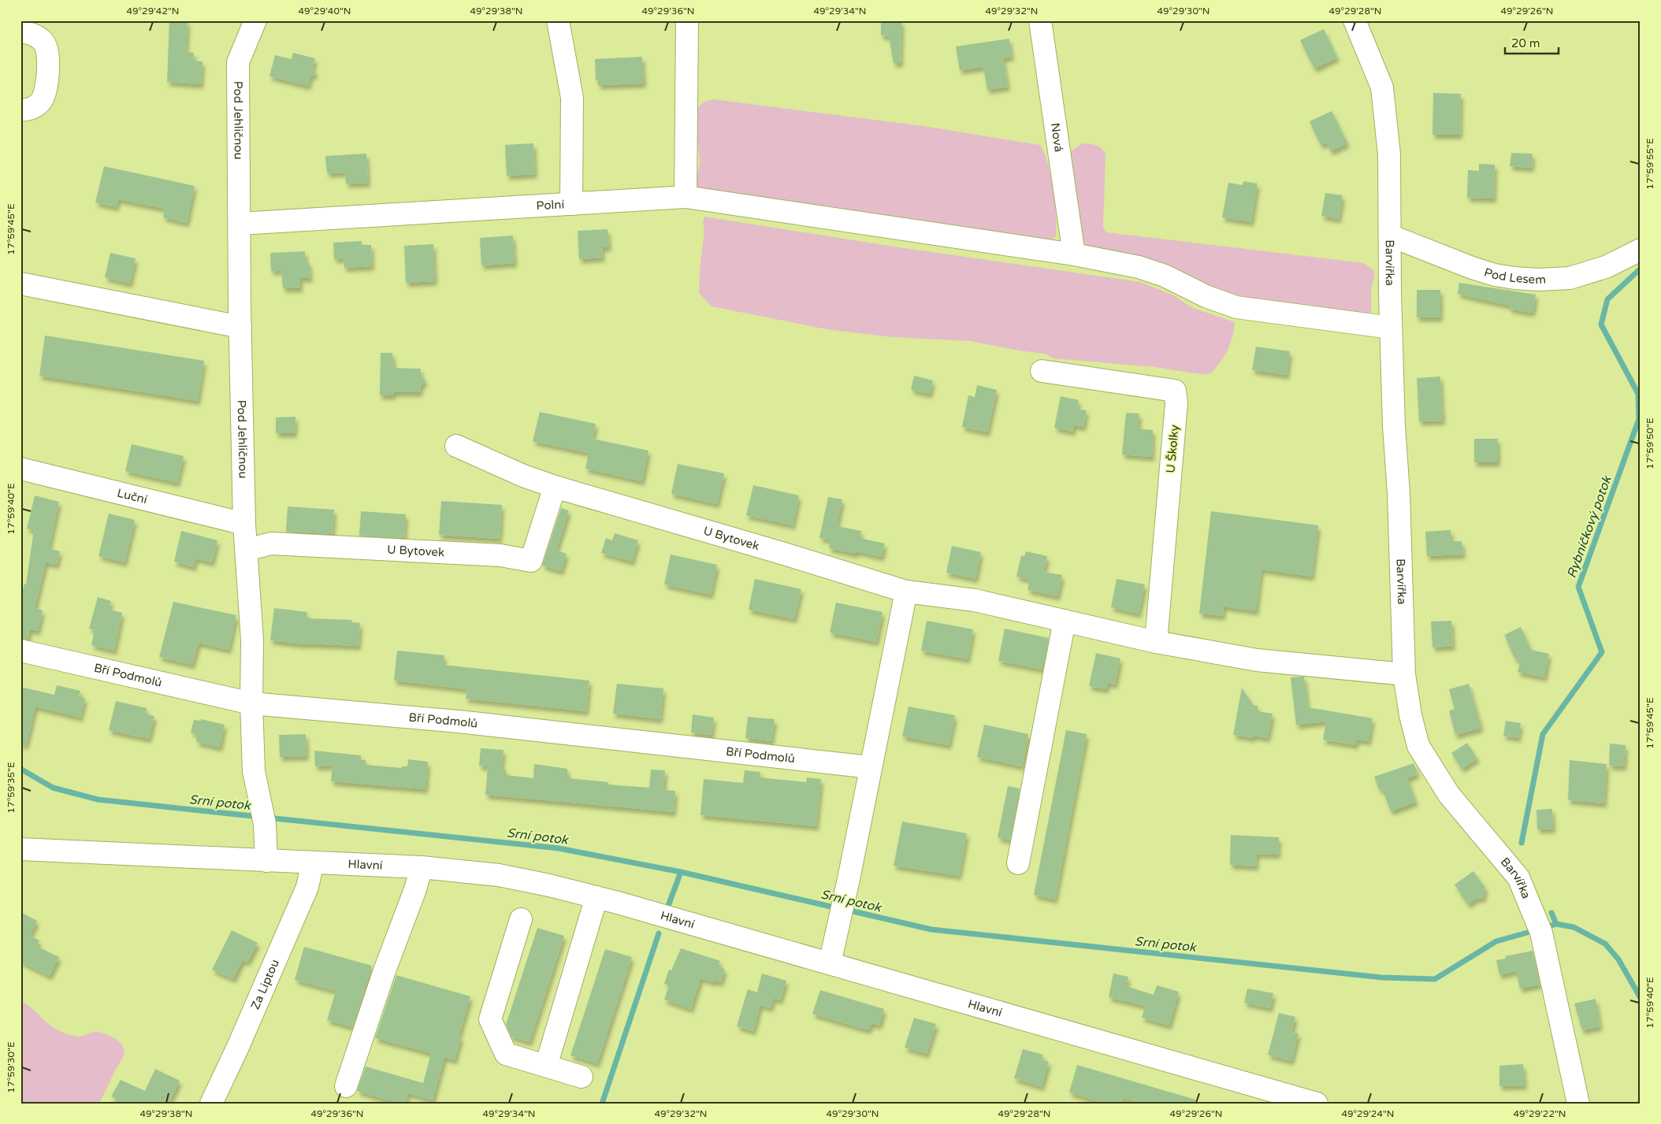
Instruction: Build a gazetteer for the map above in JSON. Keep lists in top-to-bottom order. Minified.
{"streets":{"street":["Pod Jehličnou","Nová","Polní","Barvířka","Pod Lesem","U Školky","Luční","U Bytovek","Bří Podmolů","Hlavní","Za Liptou"]},"crossings":[["Pod Jehličnou","Polní"],["Pod Jehličnou","Luční"],["Pod Jehličnou","U Bytovek"],["Pod Jehličnou","Bří Podmolů"],["Pod Jehličnou","Hlavní"],["Nová","Polní"],["Polní","Barvířka"],["Barvířka","Pod Lesem"],["Hlavní","Za Liptou"]],"water":["Rybníčkový potok","Srní potok"],"scale_bar":"20 m","coordinates":["49°29'42\"N","49°29'40\"N","49°29'38\"N","49°29'36\"N","49°29'34\"N","49°29'32\"N","49°29'30\"N","49°29'28\"N","49°29'26\"N","17°59'55\"E","17°59'45\"E","17°59'50\"E","17°59'40\"E","17°59'35\"E","17°59'30\"E","49°29'24\"N","49°29'22\"N"]}
